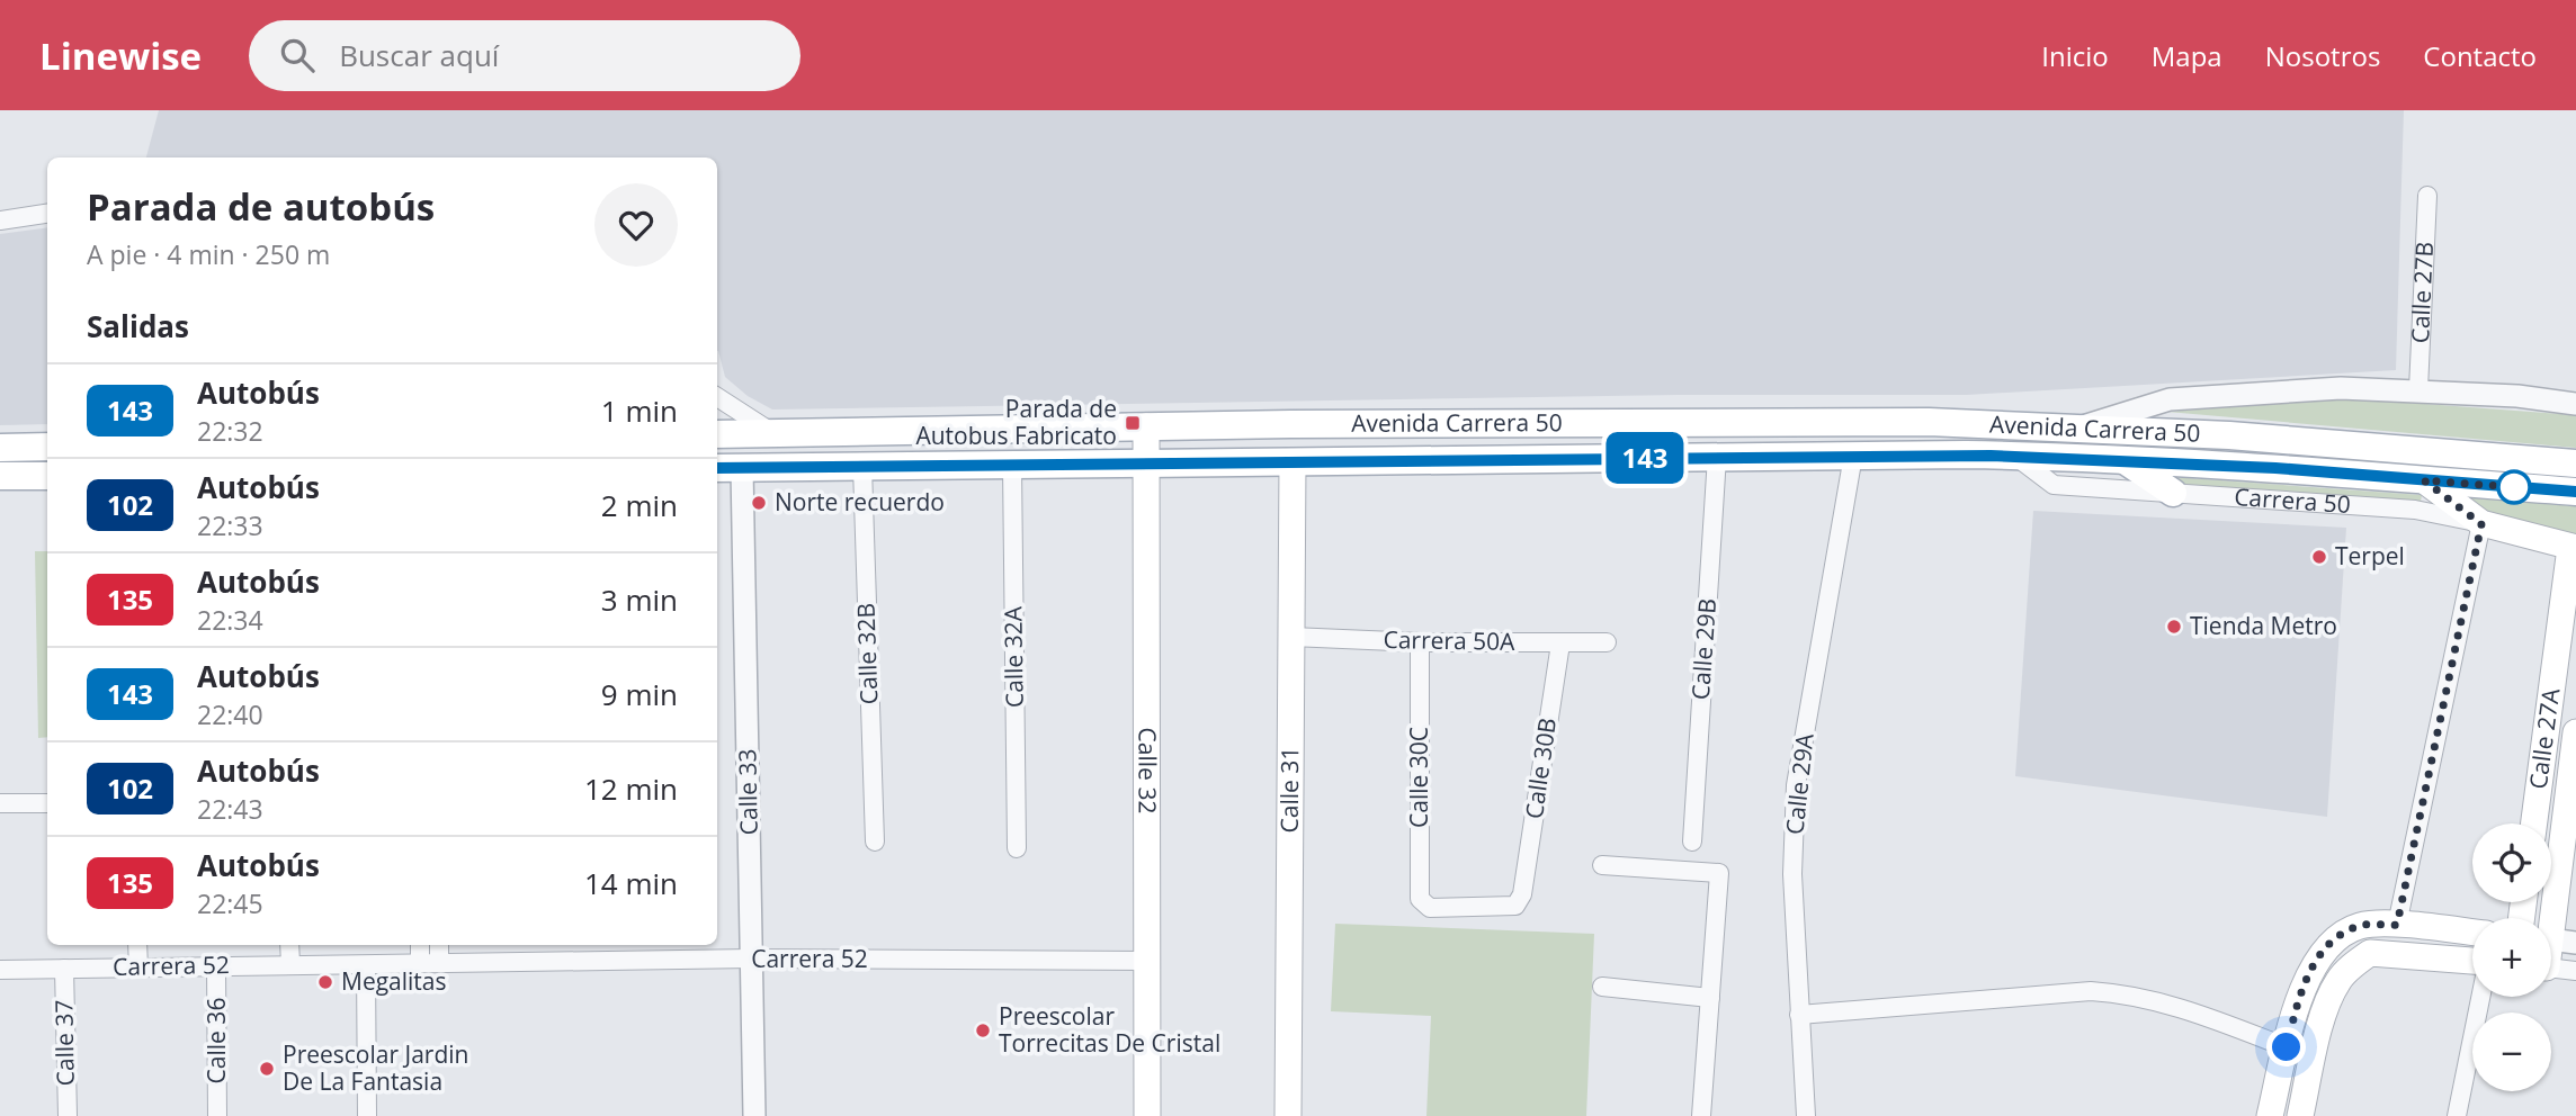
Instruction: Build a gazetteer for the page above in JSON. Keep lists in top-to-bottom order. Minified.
{"streets":{"main road":["Avenida Carrera 50","Carrera 50","Calle 27A","Calle 32","Calle 31"],"street":["Calle 27B","Carrera 50A","Calle 29B","Calle 32B","Calle 32A","Calle 30B","Calle 30C","Calle 29A","Calle 33","Carrera 52","Calle 36","Calle 37"]},"crossings":[["Avenida Carrera 50","Carrera 50"],["Avenida Carrera 50","Calle 29B"],["Avenida Carrera 50","Calle 32B"],["Avenida Carrera 50","Calle 32A"],["Avenida Carrera 50","Calle 32"],["Avenida Carrera 50","Calle 29A"],["Avenida Carrera 50","Calle 31"],["Avenida Carrera 50","Calle 33"],["Carrera 50","Calle 27A"],["Carrera 50A","Calle 30B"],["Carrera 50A","Calle 30C"],["Carrera 50A","Calle 31"],["Calle 30B","Calle 30C"],["Calle 32","Carrera 52"],["Calle 33","Carrera 52"],["Carrera 52","Calle 36"],["Carrera 52","Calle 37"]],"places":{"transit":["Parada de Autobus Fabricato"],"other":["Norte recuerdo","Terpel","Tienda Metro","Megalitas","Preescolar Torrecitas De Cristal","Preescolar Jardin De La Fantasia"]},"lines":["bus line 143"],"page":{"header":"Linewise","search":"Buscar aquí","nav":["Inicio","Mapa","Nosotros","Contacto"],"on_map":"143","heading":[["Parada de autobús","A pie · 4 min · 250 m"],"Salidas"],"list":[{"mark":"143","name":"Autobús","note":"22:32","value":"1 min"},{"mark":"102","name":"Autobús","note":"22:33","value":"2 min"},{"mark":"135","name":"Autobús","note":"22:34","value":"3 min"},{"mark":"143","name":"Autobús","note":"22:40","value":"9 min"},{"mark":"102","name":"Autobús","note":"22:43","value":"12 min"},{"mark":"135","name":"Autobús","note":"22:45","value":"14 min"}],"map_buttons":["+","−"]}}
